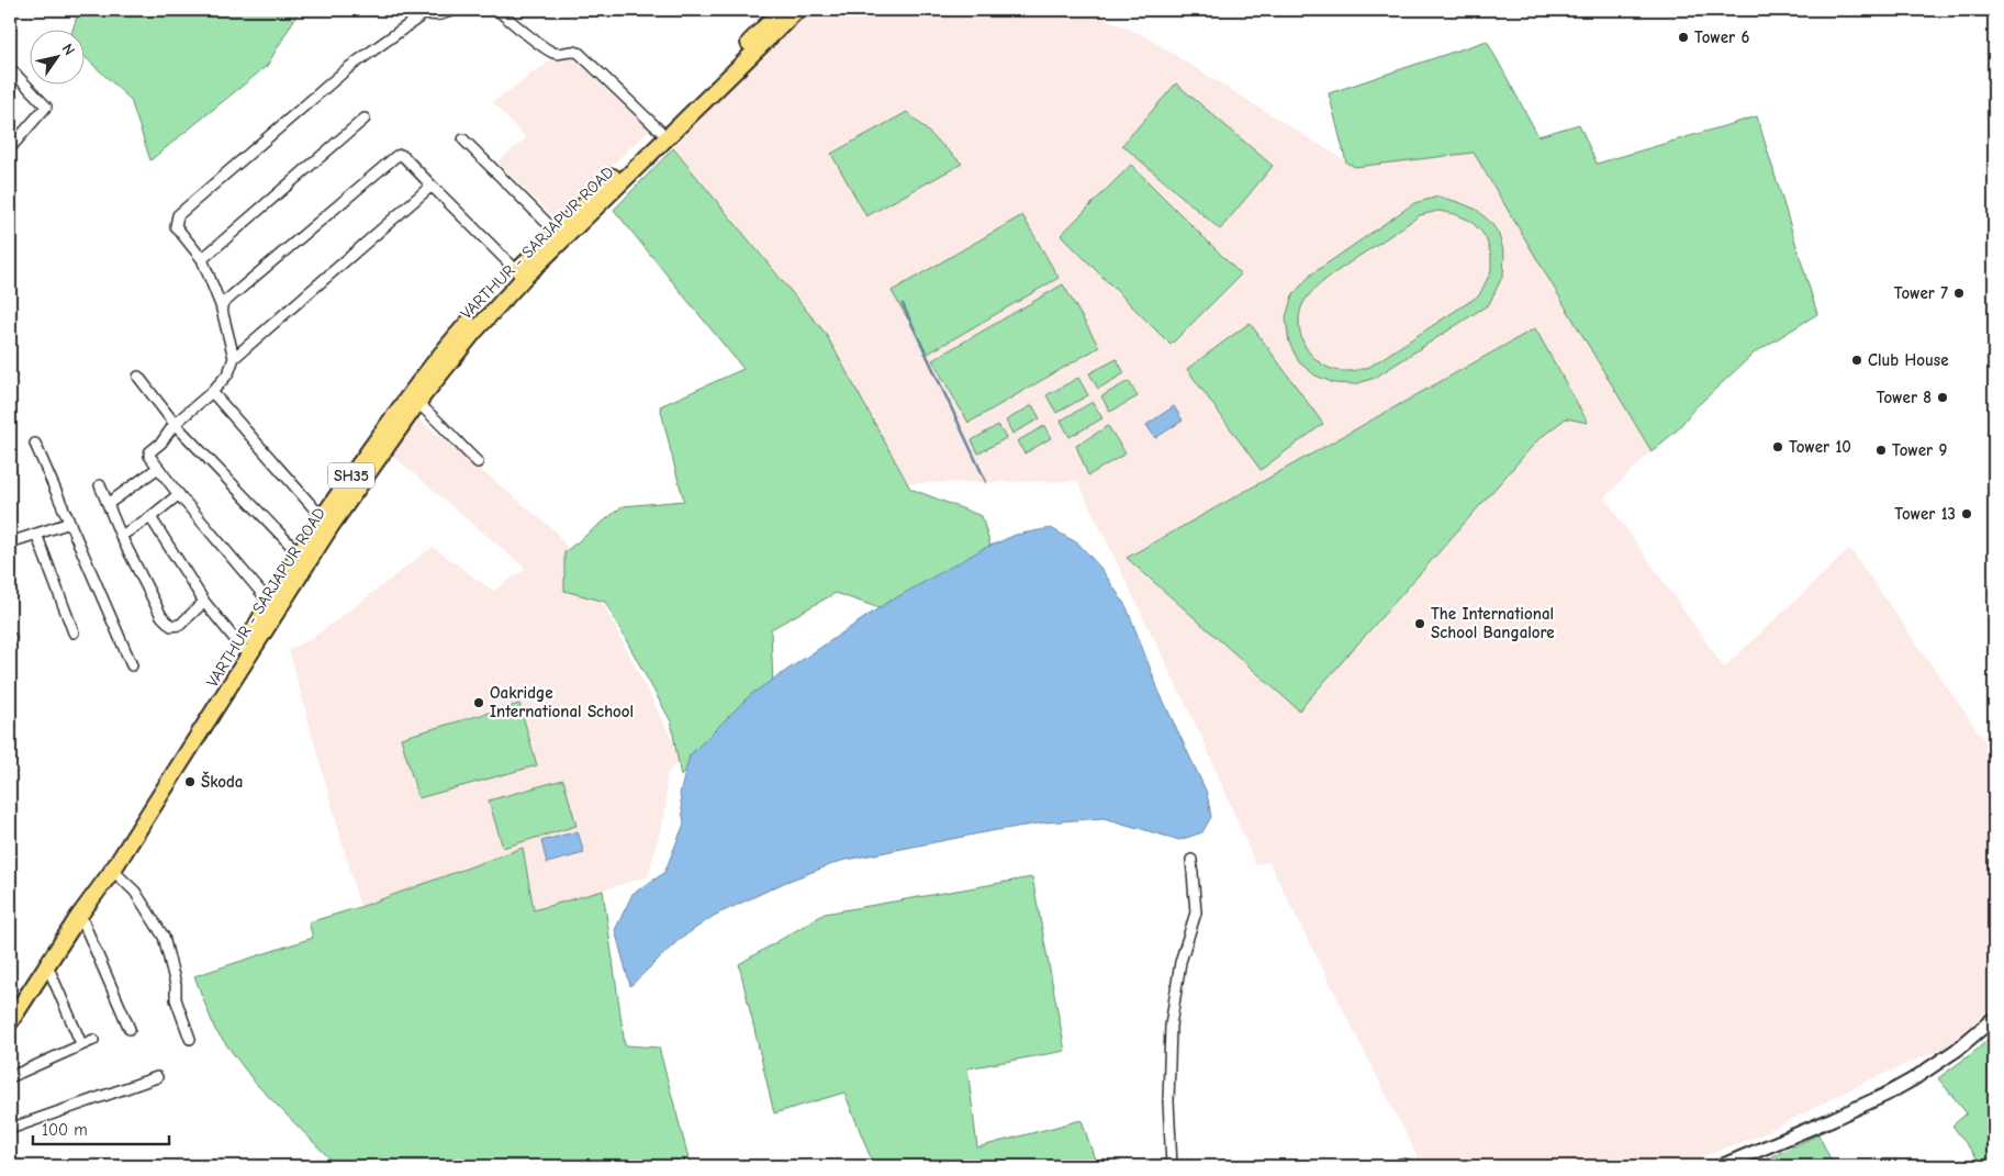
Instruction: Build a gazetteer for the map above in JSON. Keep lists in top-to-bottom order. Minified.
{"streets":{"main road":["VARTHUR - SARJAPUR ROAD","SH35"]},"places":["Tower 6","Tower 7","Club House","Tower 8","Tower 10","Tower 9","Tower 13","The International School Bangalore","Oakridge International School","Škoda"],"scale_bar":"100 m","north":"top right"}
